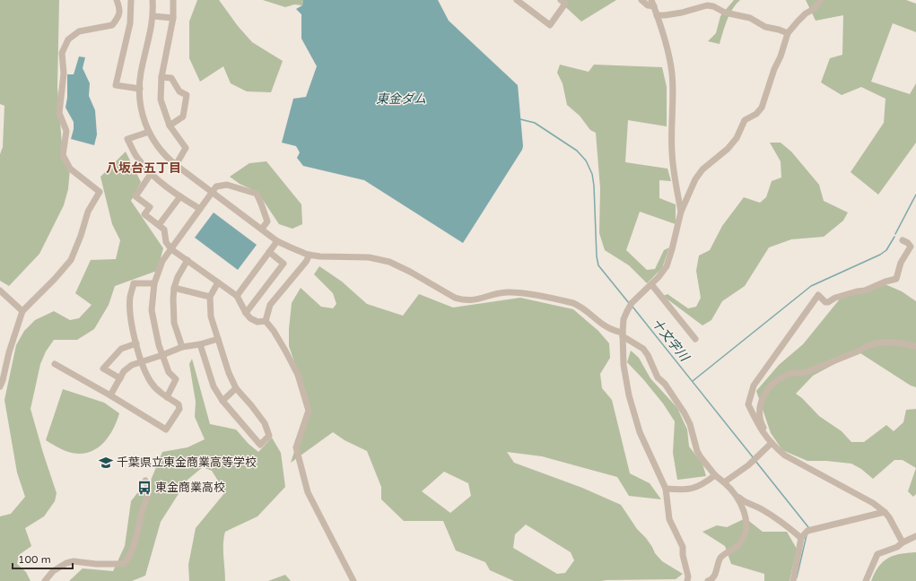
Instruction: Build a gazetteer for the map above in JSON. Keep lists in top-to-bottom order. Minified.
{"districts":["八坂台五丁目"],"water":["東金ダム","十文字川"],"places":{"school or university":["千葉県立東金商業高等学校"],"bus stop":["東金商業高校"]},"scale_bar":"100 m"}
